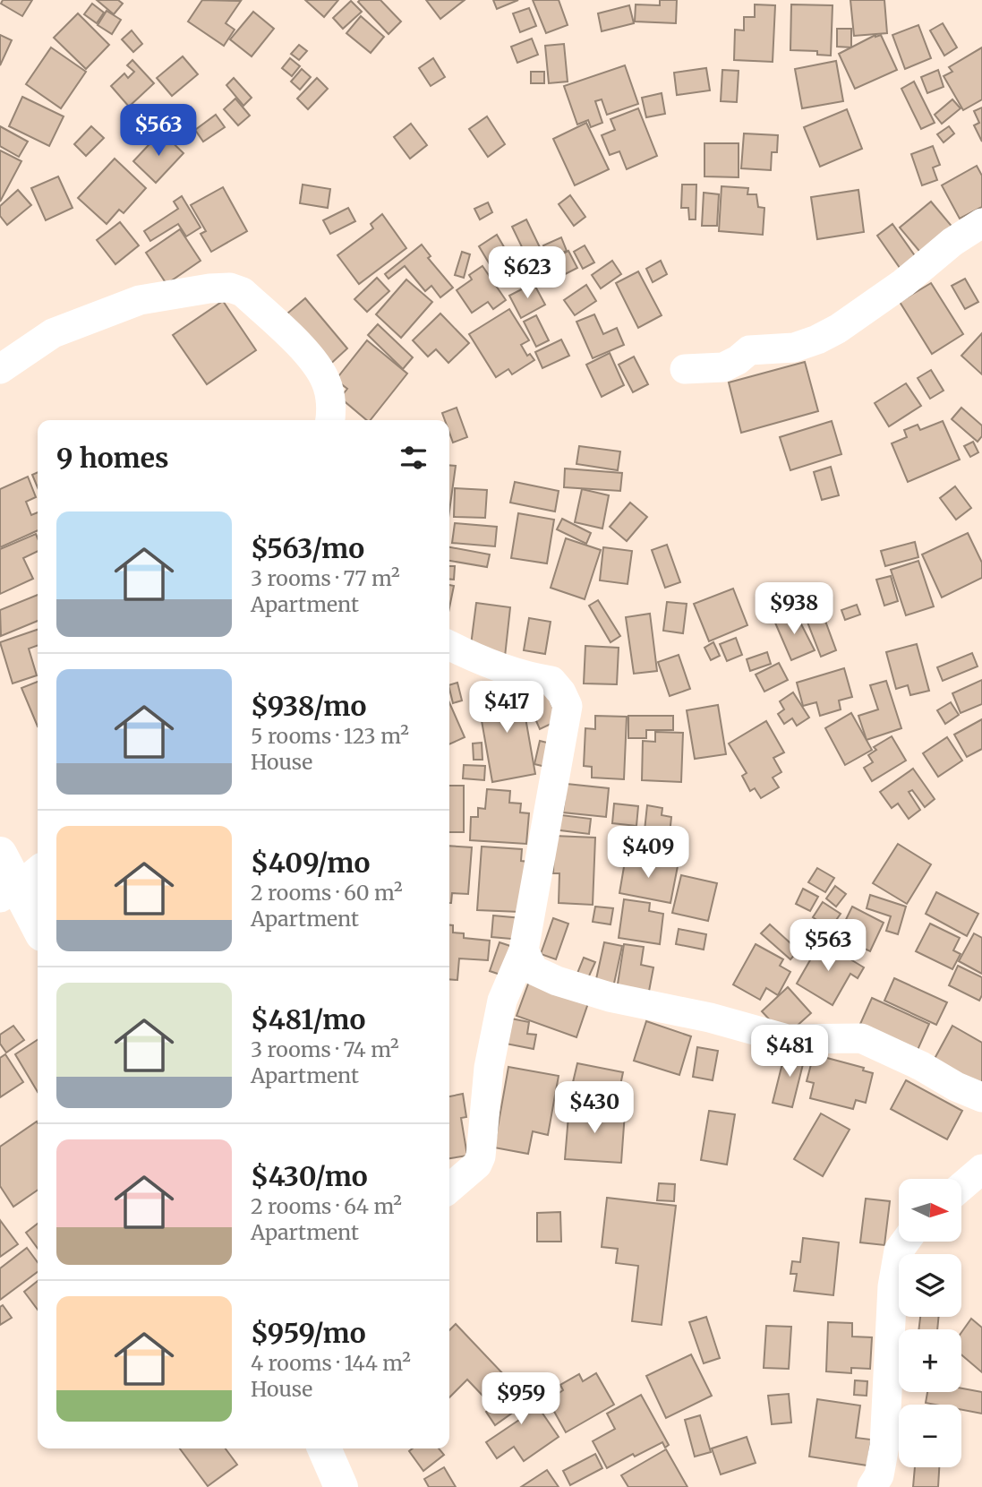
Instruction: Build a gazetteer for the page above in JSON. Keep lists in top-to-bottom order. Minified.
{"north":"right","page":{"price":["$563","$623","$938","$417","$409","$563","$481","$430","$959"],"heading":"9 homes","list":[{"name":"$563/mo","note":"3 rooms · 77 m² · Apartment"},{"name":"$938/mo","note":"5 rooms · 123 m² · House"},{"name":"$409/mo","note":"2 rooms · 60 m² · Apartment"},{"name":"$481/mo","note":"3 rooms · 74 m² · Apartment"},{"name":"$430/mo","note":"2 rooms · 64 m² · Apartment"},{"name":"$959/mo","note":"4 rooms · 144 m² · House"}],"map_buttons":["+","−"]}}
